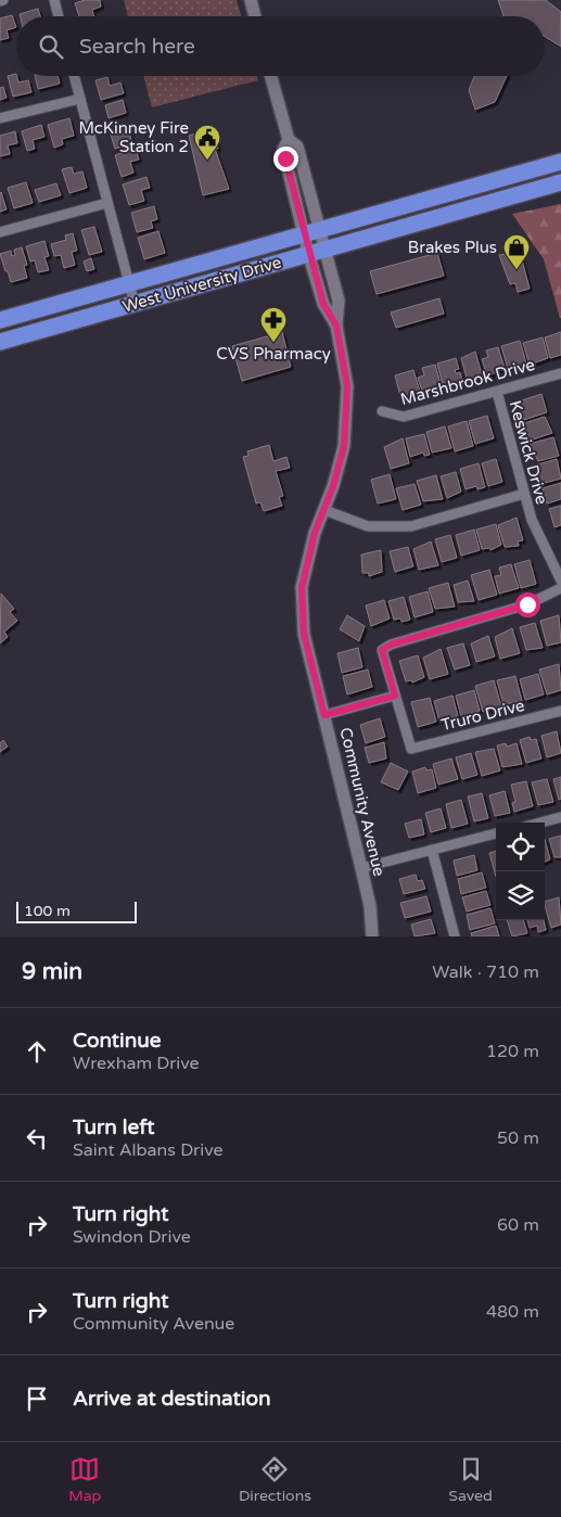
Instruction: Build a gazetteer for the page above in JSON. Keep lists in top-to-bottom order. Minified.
{"streets":{"highway":["West University Drive"],"street":["Marshbrook Drive","Keswick Drive","Truro Drive","Community Avenue"]},"crossings":[["West University Drive","Community Avenue"],["Marshbrook Drive","Keswick Drive"]],"places":{"public building":["McKinney Fire Station 2"],"shop":["Brakes Plus"],"pharmacy":["CVS Pharmacy"]},"scale_bar":"100 m","page":{"search":"Search here","scale":"100 m","heading":["9 min","Walk · 710 m"],"list":[["Continue","Wrexham Drive","120 m"],["Turn left","Saint Albans Drive","50 m"],["Turn right","Swindon Drive","60 m"],["Turn right","Community Avenue","480 m"],"Arrive at destination"],"nav":["Map","Directions","Saved"]}}
